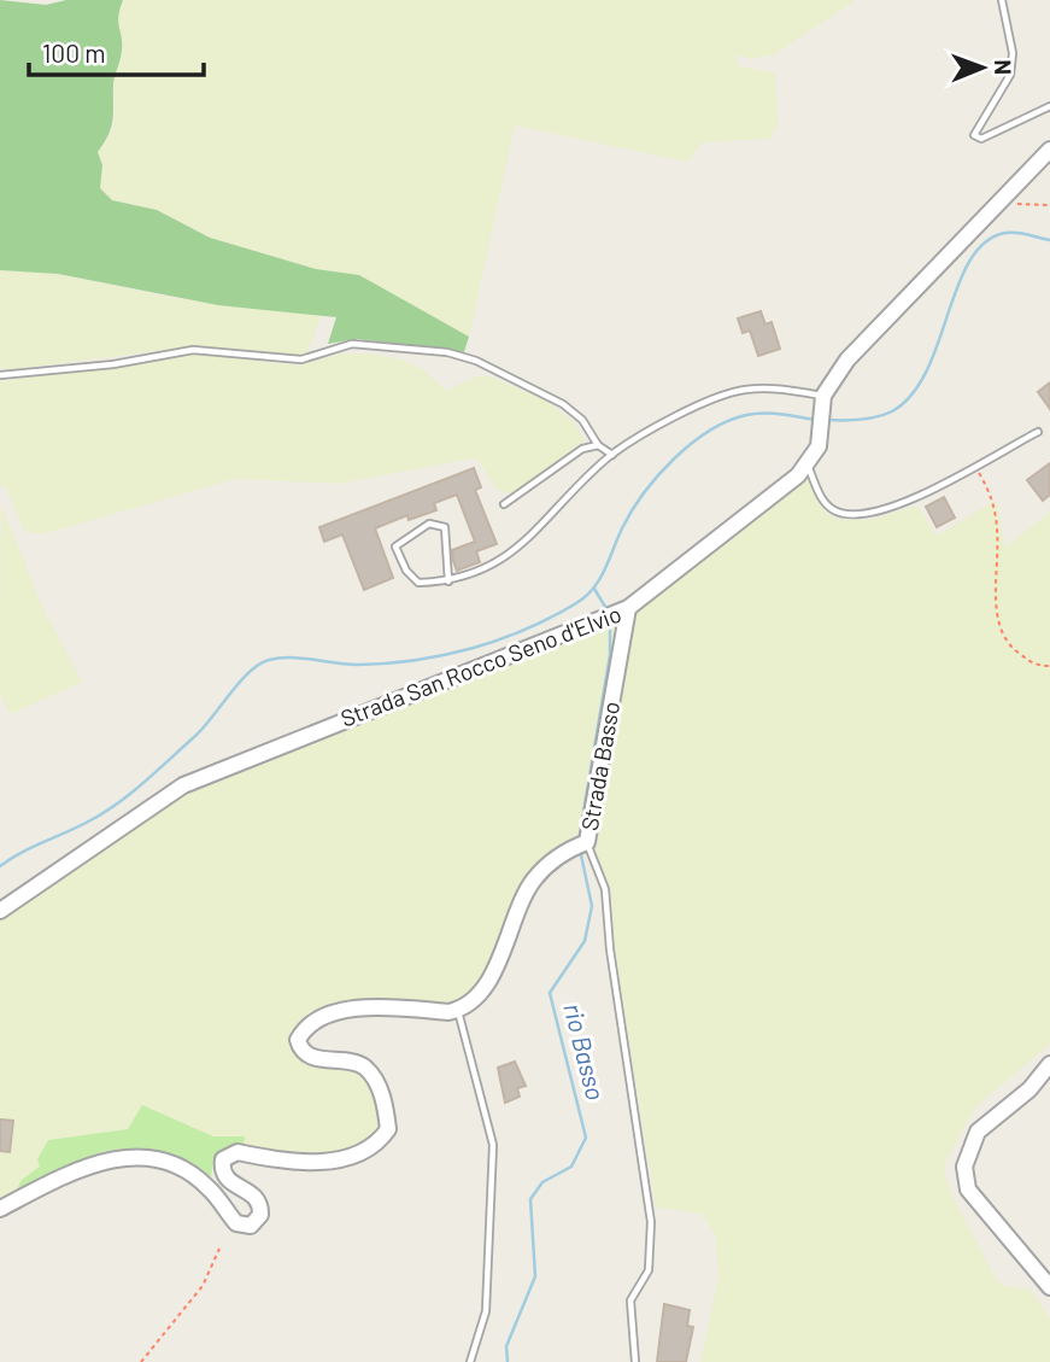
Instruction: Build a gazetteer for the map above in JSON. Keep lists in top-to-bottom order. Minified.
{"streets":{"street":["Strada San Rocco Seno d'Elvio","Strada Basso"]},"crossings":[["Strada San Rocco Seno d'Elvio","Strada Basso"]],"water":["rio Basso"],"scale_bar":"100 m","north":"right"}
